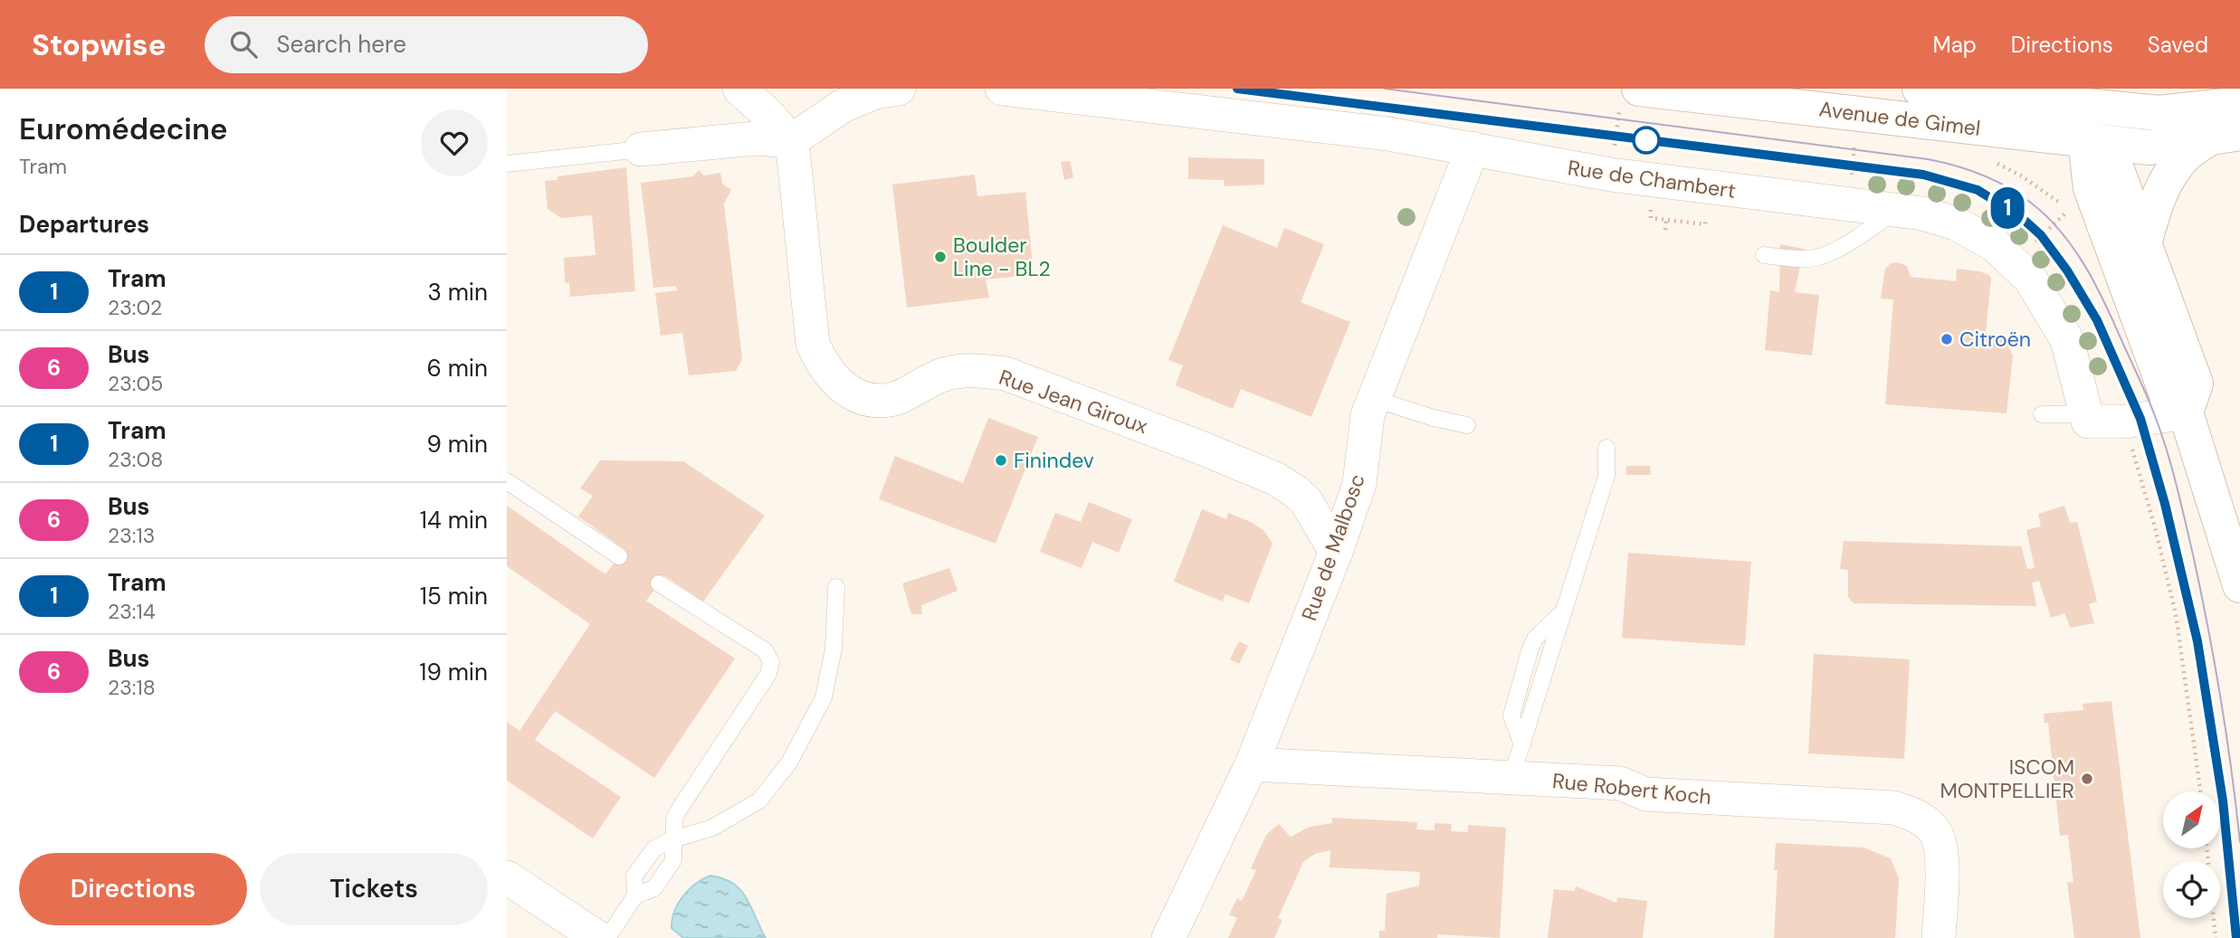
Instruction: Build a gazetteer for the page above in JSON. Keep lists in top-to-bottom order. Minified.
{"streets":{"main road":["Avenue de Gimel"],"street":["Rue de Chambert","Rue Jean Giroux","Rue de Malbosc","Rue Robert Koch"]},"crossings":[["Rue de Chambert","Rue de Malbosc"],["Rue Jean Giroux","Rue de Malbosc"],["Rue de Malbosc","Rue Robert Koch"]],"places":["Boulder Line - BL2","Citroën","Finindev","ISCOM MONTPELLIER"],"lines":["tram line 1"],"north":"top right","page":{"header":"Stopwise","search":"Search here","nav":["Map","Directions","Saved"],"heading":[["Euromédecine","Tram"],"Departures"],"on_map":"1","list":[{"mark":"1","name":"Tram","note":"23:02","value":"3 min"},{"mark":"6","name":"Bus","note":"23:05","value":"6 min"},{"mark":"1","name":"Tram","note":"23:08","value":"9 min"},{"mark":"6","name":"Bus","note":"23:13","value":"14 min"},{"mark":"1","name":"Tram","note":"23:14","value":"15 min"},{"mark":"6","name":"Bus","note":"23:18","value":"19 min"}],"buttons":["Directions","Tickets"]}}
